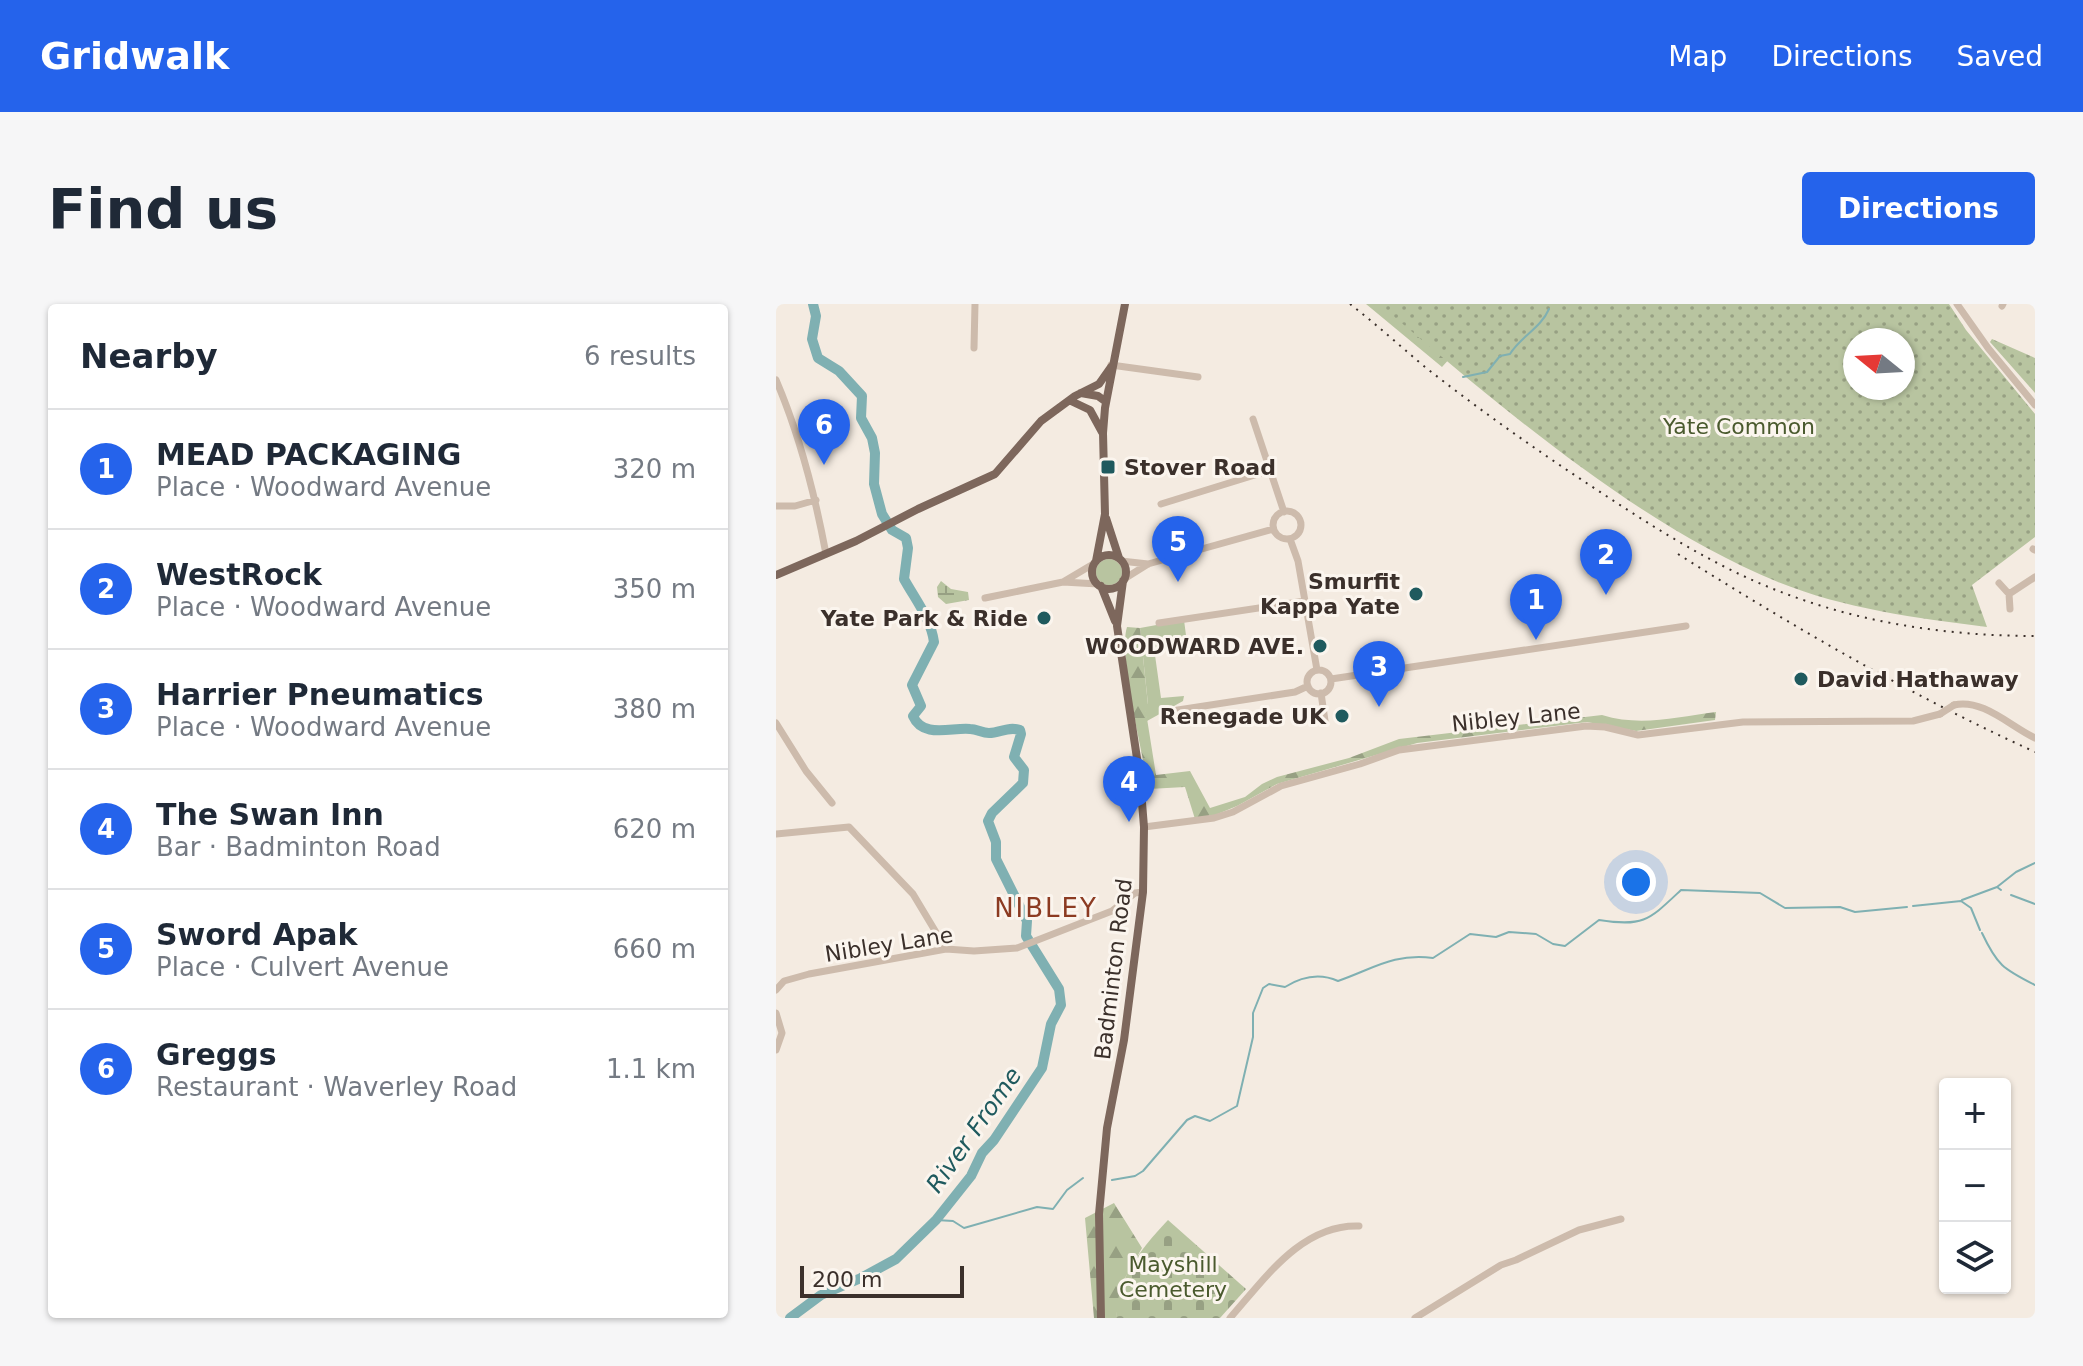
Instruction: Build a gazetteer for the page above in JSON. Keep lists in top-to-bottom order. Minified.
{"streets":{"main road":["Badminton Road"],"street":["Nibley Lane"]},"crossings":[["Nibley Lane","Badminton Road"]],"districts":["NIBLEY"],"water":["River Frome"],"parks":["Yate Common","Mayshill Cemetery"],"places":{"transit":["Stover Road"],"other":["Smurfit Kappa Yate","Yate Park & Ride","WOODWARD AVE.","David Hathaway","Renegade UK"]},"scale_bar":"200 m","north":"left","page":{"header":"Gridwalk","nav":["Map","Directions","Saved"],"buttons":"Directions","title":"Find us","heading":["Nearby","6 results"],"pins":["6","5","2","1","3","4"],"list":[{"mark":"1","name":"MEAD PACKAGING","note":"Place · Woodward Avenue","value":"320 m"},{"mark":"2","name":"WestRock","note":"Place · Woodward Avenue","value":"350 m"},{"mark":"3","name":"Harrier Pneumatics","note":"Place · Woodward Avenue","value":"380 m"},{"mark":"4","name":"The Swan Inn","note":"Bar · Badminton Road","value":"620 m"},{"mark":"5","name":"Sword Apak","note":"Place · Culvert Avenue","value":"660 m"},{"mark":"6","name":"Greggs","note":"Restaurant · Waverley Road","value":"1.1 km"}],"map_buttons":["+","−"],"scale":"200 m"}}
